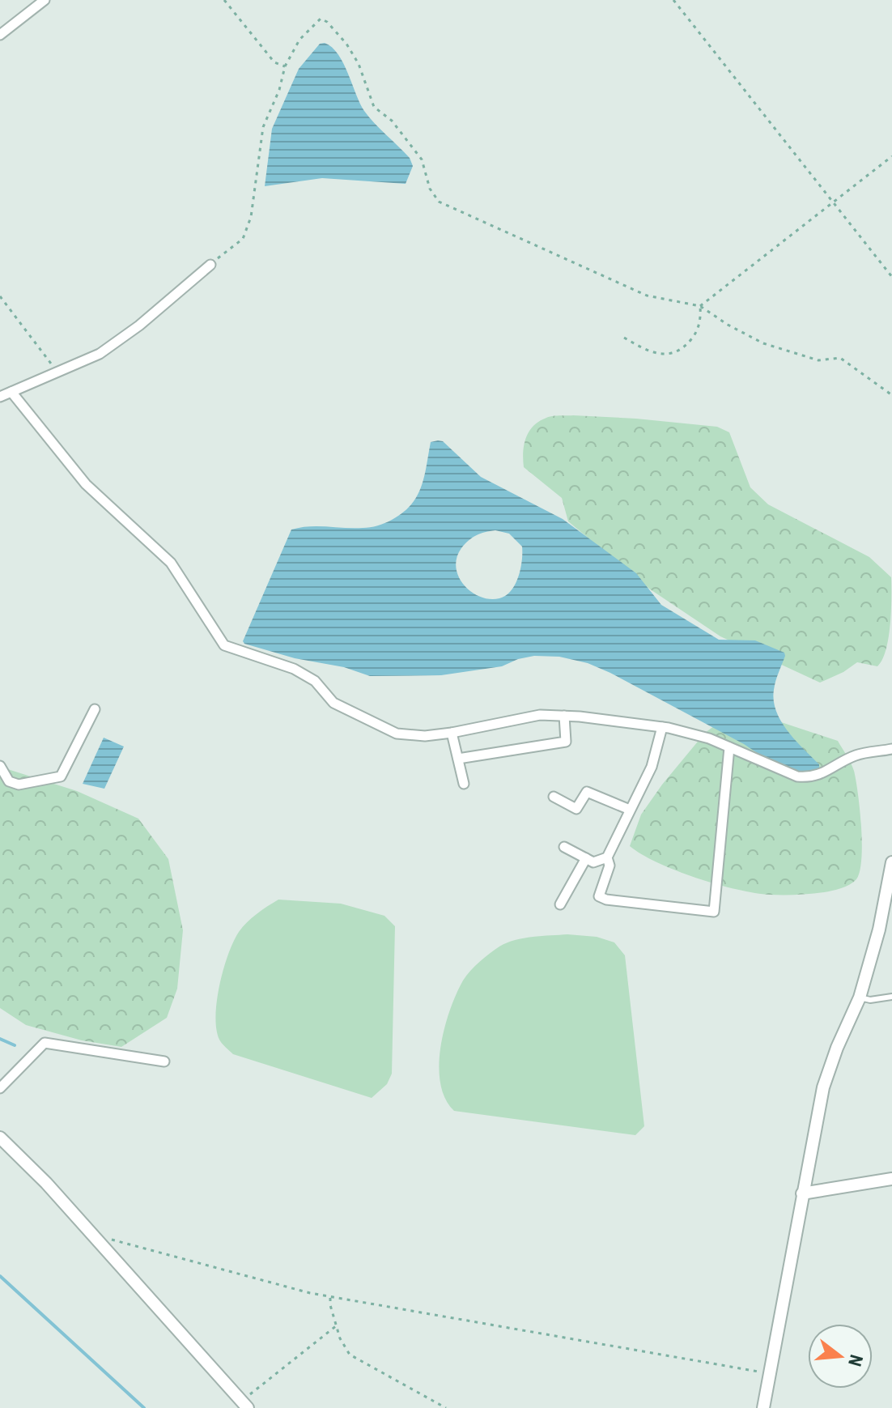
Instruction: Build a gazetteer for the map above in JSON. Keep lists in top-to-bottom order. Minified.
{"north":"right"}
